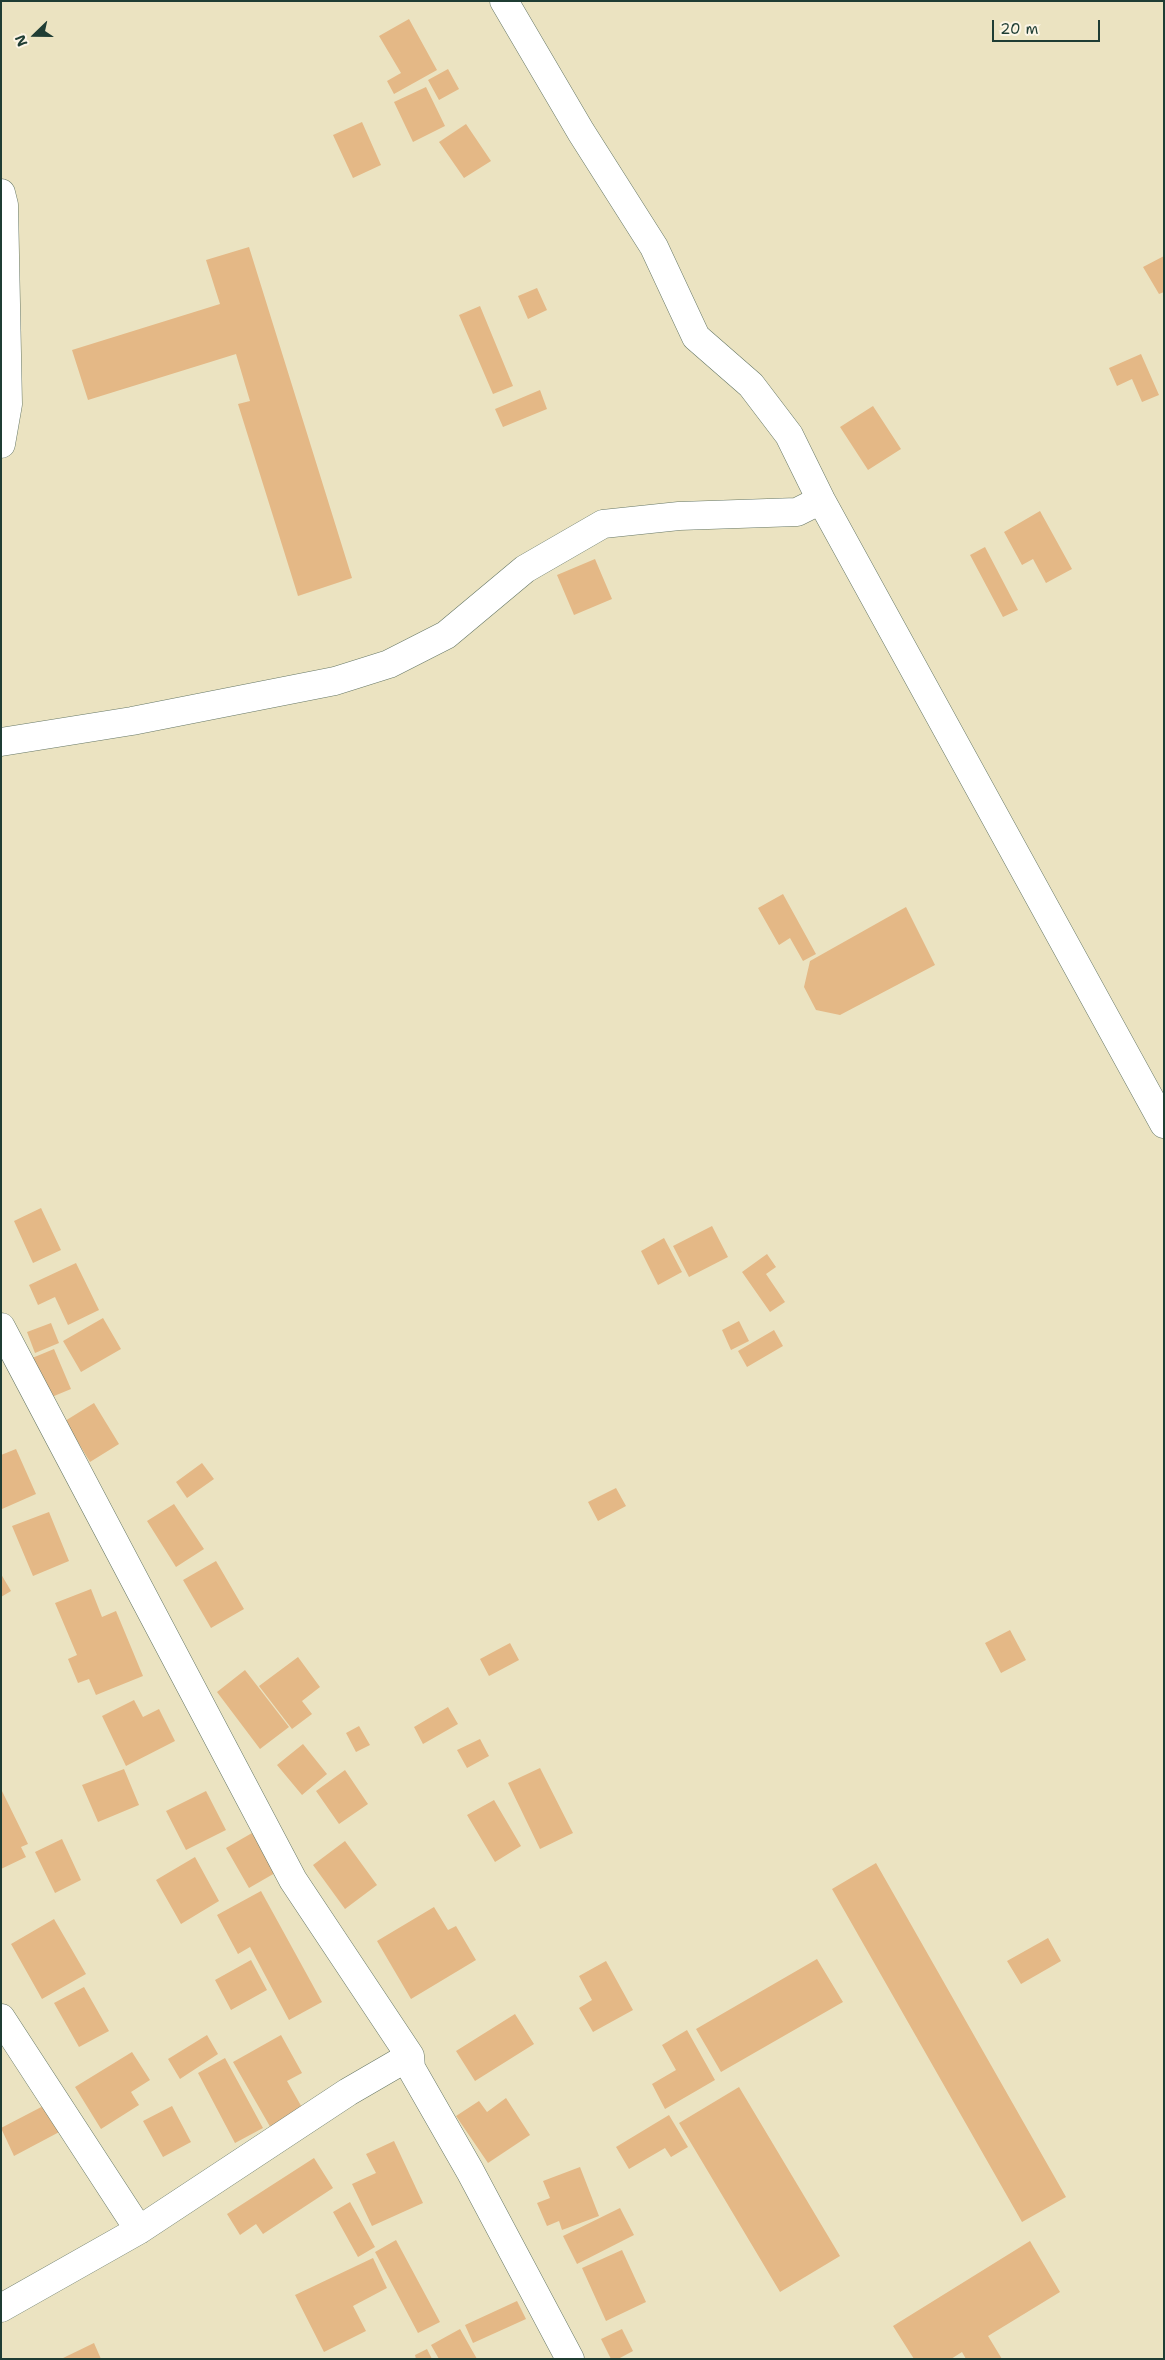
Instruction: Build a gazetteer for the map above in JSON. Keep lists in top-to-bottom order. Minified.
{"scale_bar":"20 m","north":"left"}
